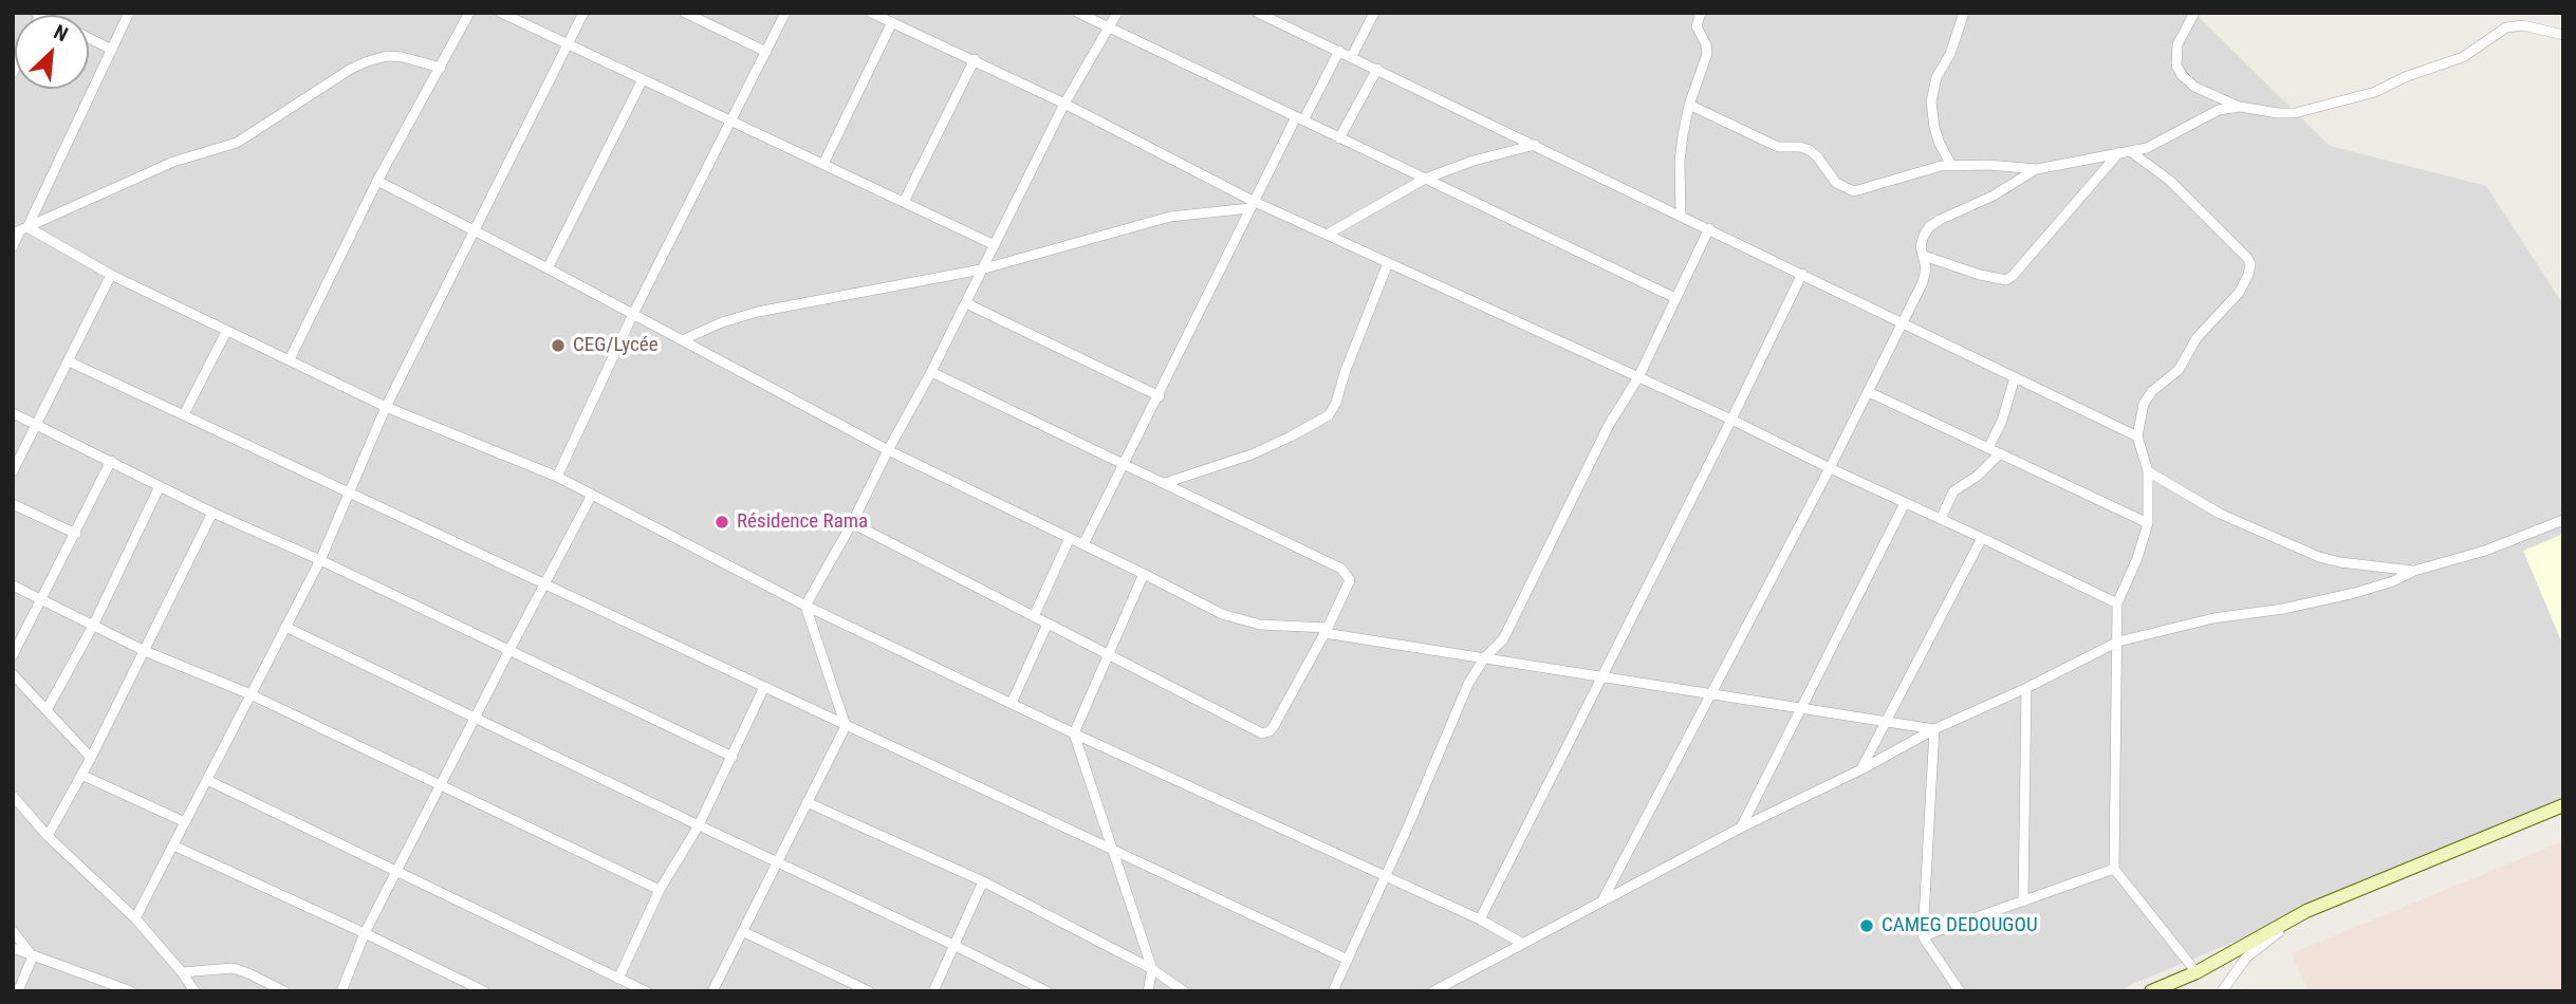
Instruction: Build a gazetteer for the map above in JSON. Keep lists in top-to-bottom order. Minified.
{"places":["CEG/Lycée","Résidence Rama","CAMEG DEDOUGOU"],"north":"top right"}
